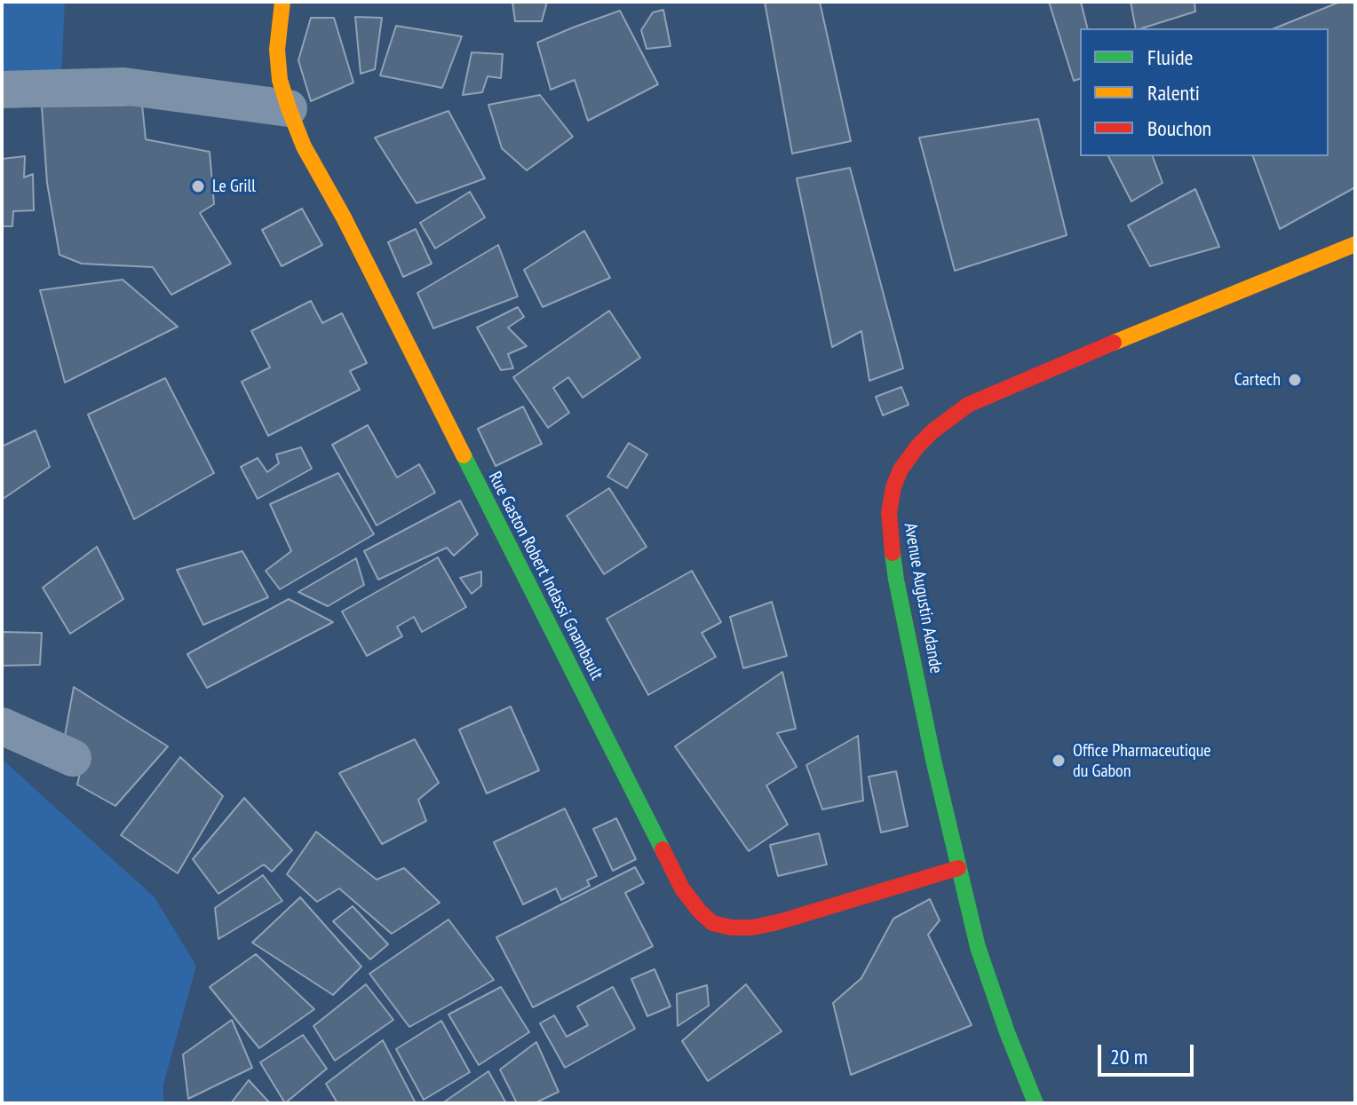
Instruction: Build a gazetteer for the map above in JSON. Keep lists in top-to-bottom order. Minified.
{"streets":{"street":["Rue Gaston Robert Indassi Gnambault","Avenue Augustin Adande"]},"crossings":[["Rue Gaston Robert Indassi Gnambault","Avenue Augustin Adande"]],"places":["Le Grill","Cartech","Office Pharmaceutique du Gabon"],"legend":["Fluide","Ralenti","Bouchon"],"scale_bar":"20 m"}
